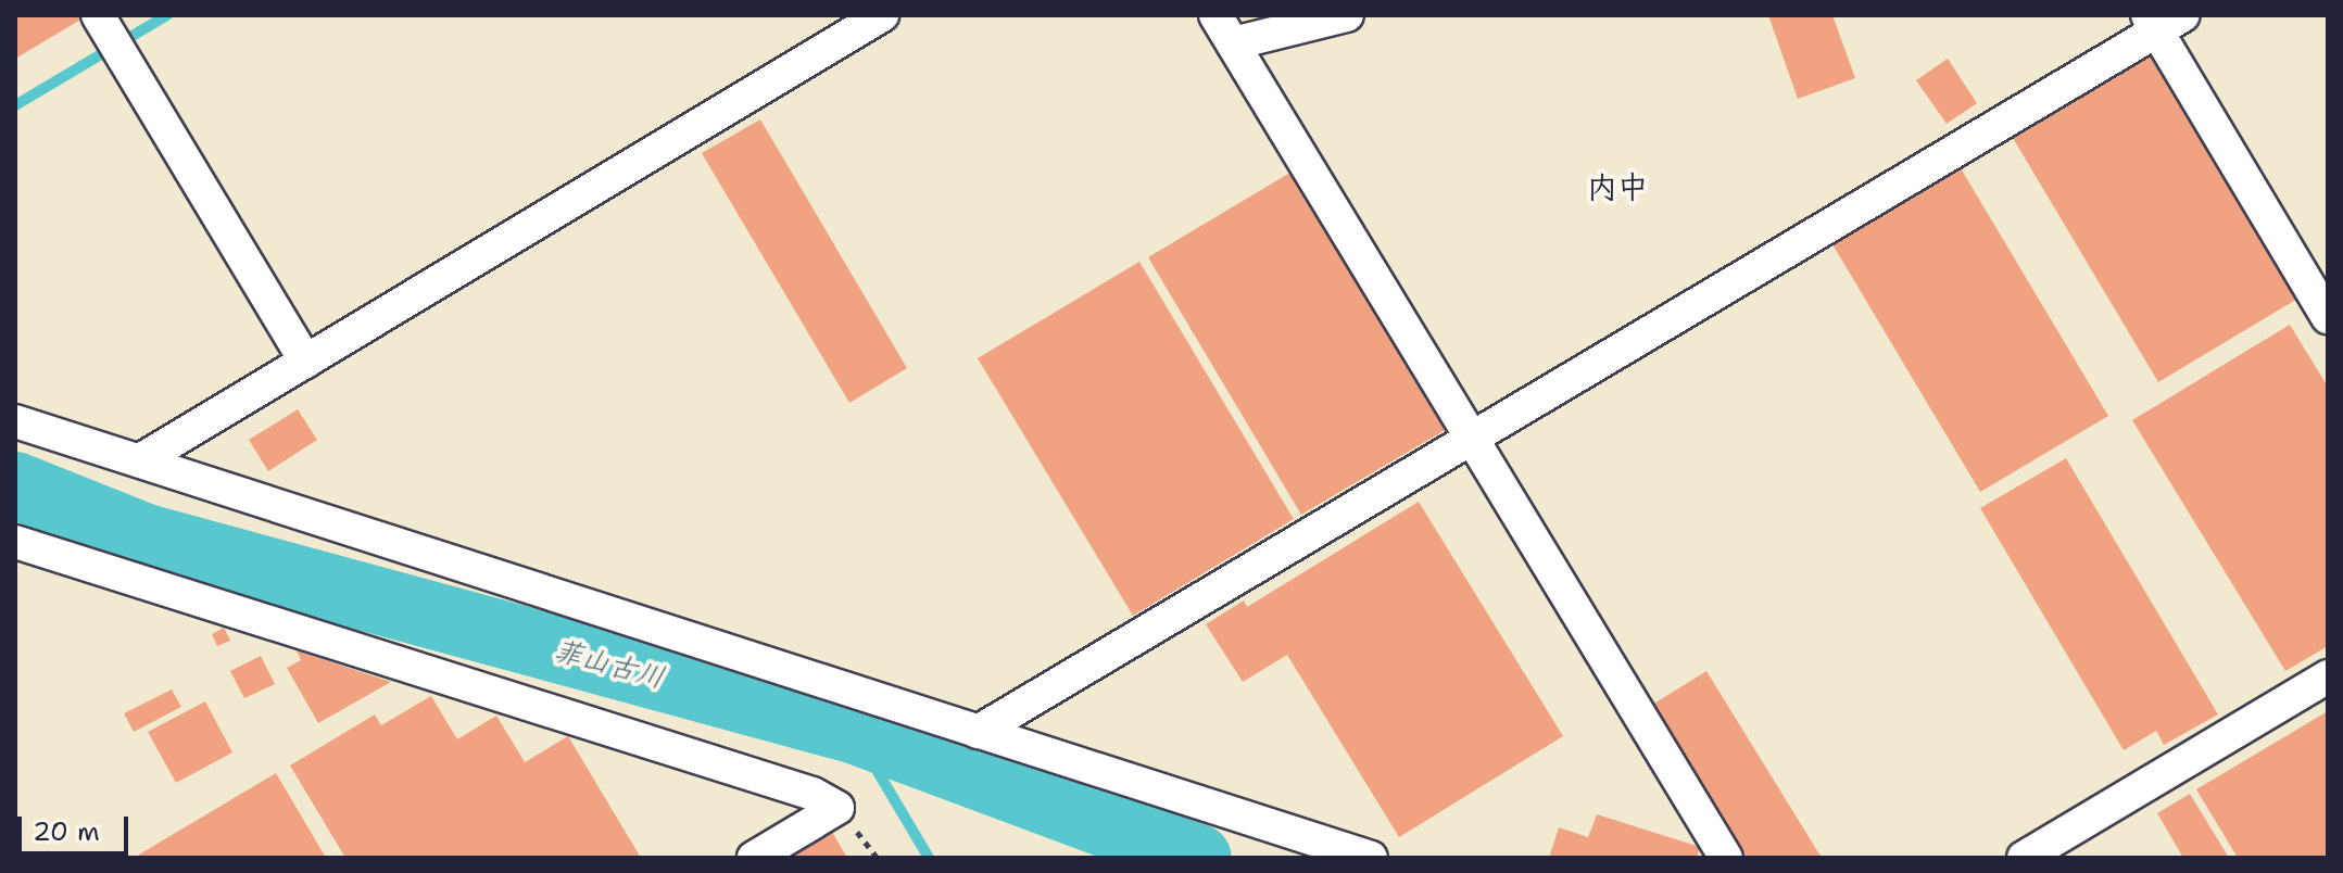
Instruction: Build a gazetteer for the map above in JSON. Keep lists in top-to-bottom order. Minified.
{"districts":["内中"],"water":["菲山古川"],"scale_bar":"20 m"}
